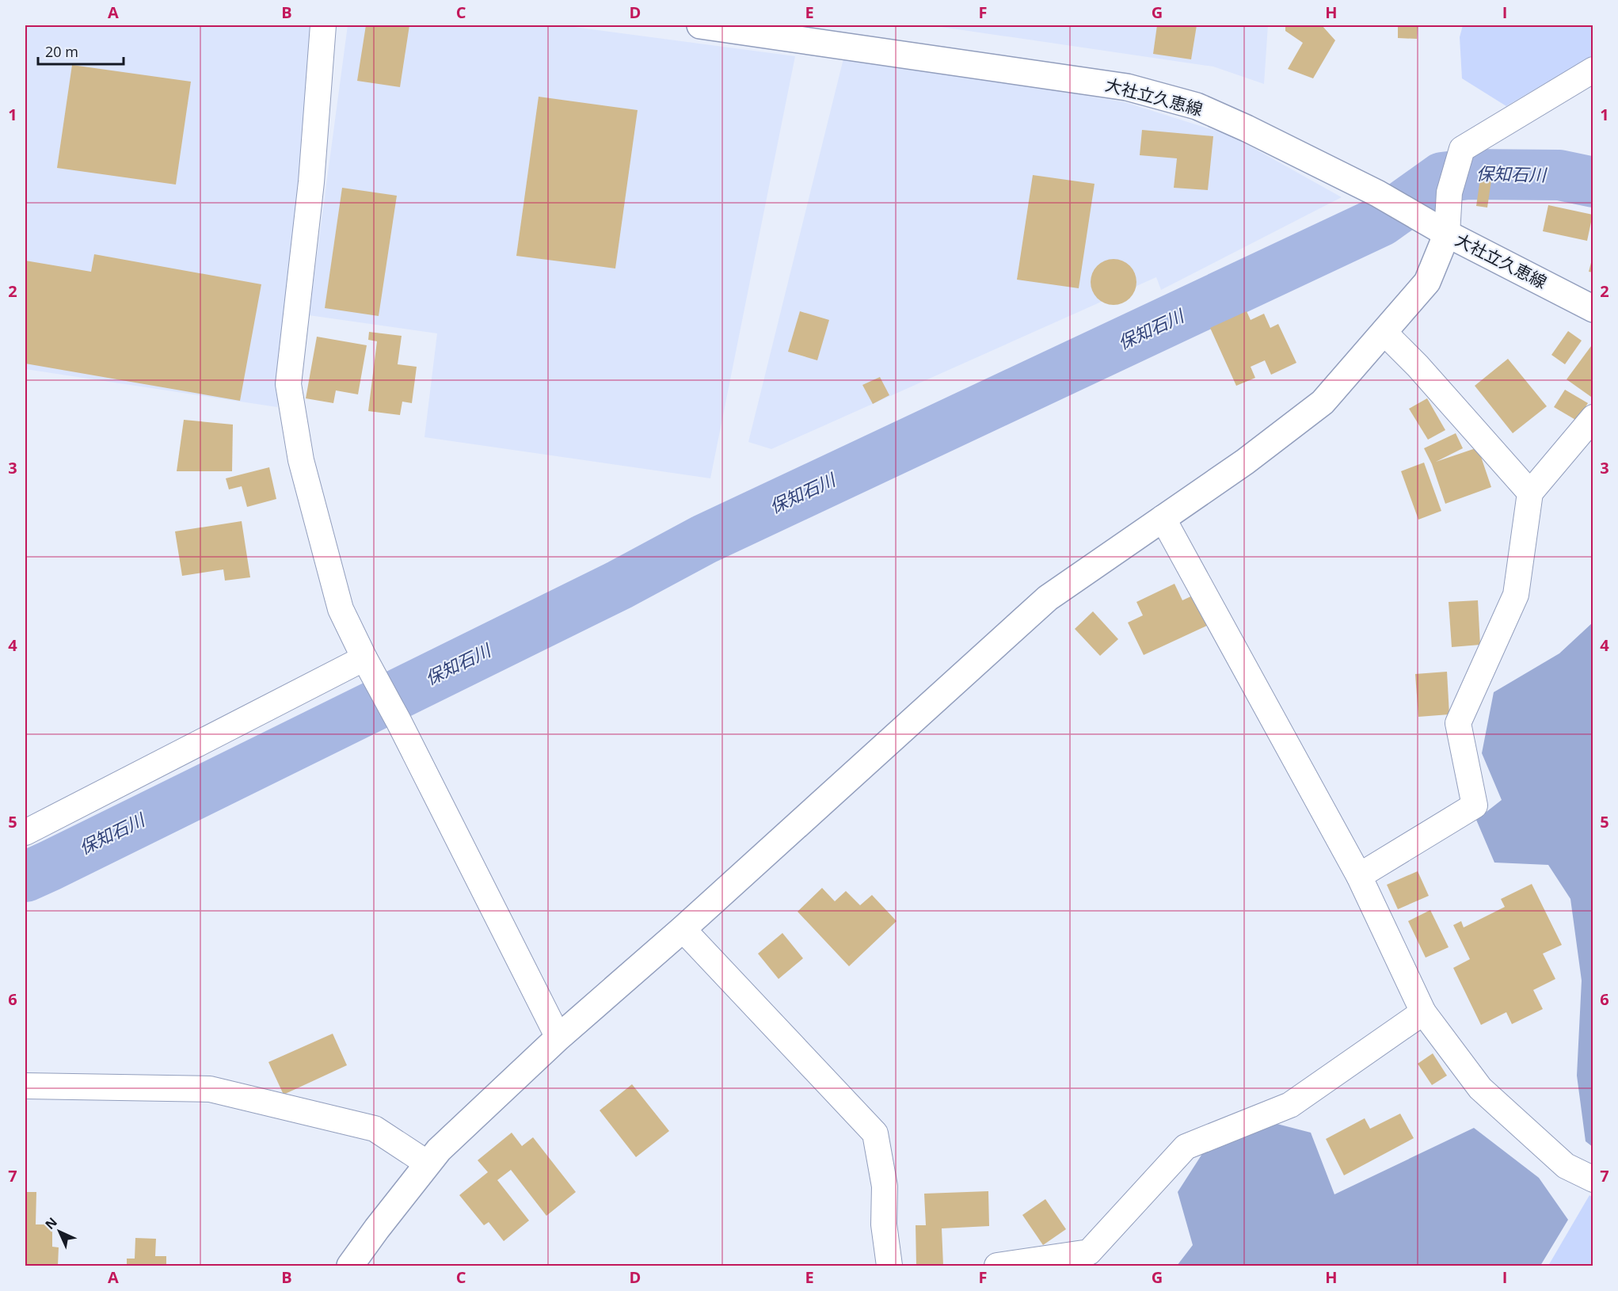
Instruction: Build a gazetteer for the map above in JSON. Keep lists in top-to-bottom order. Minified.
{"streets":{"street":["大社立久恵線"]},"water":["保知石川"],"scale_bar":"20 m","north":"top left","grid":{"columns":["A","B","C","D","E","F","G","H","I"],"rows":["1","2","3","4","5","6","7"]}}
